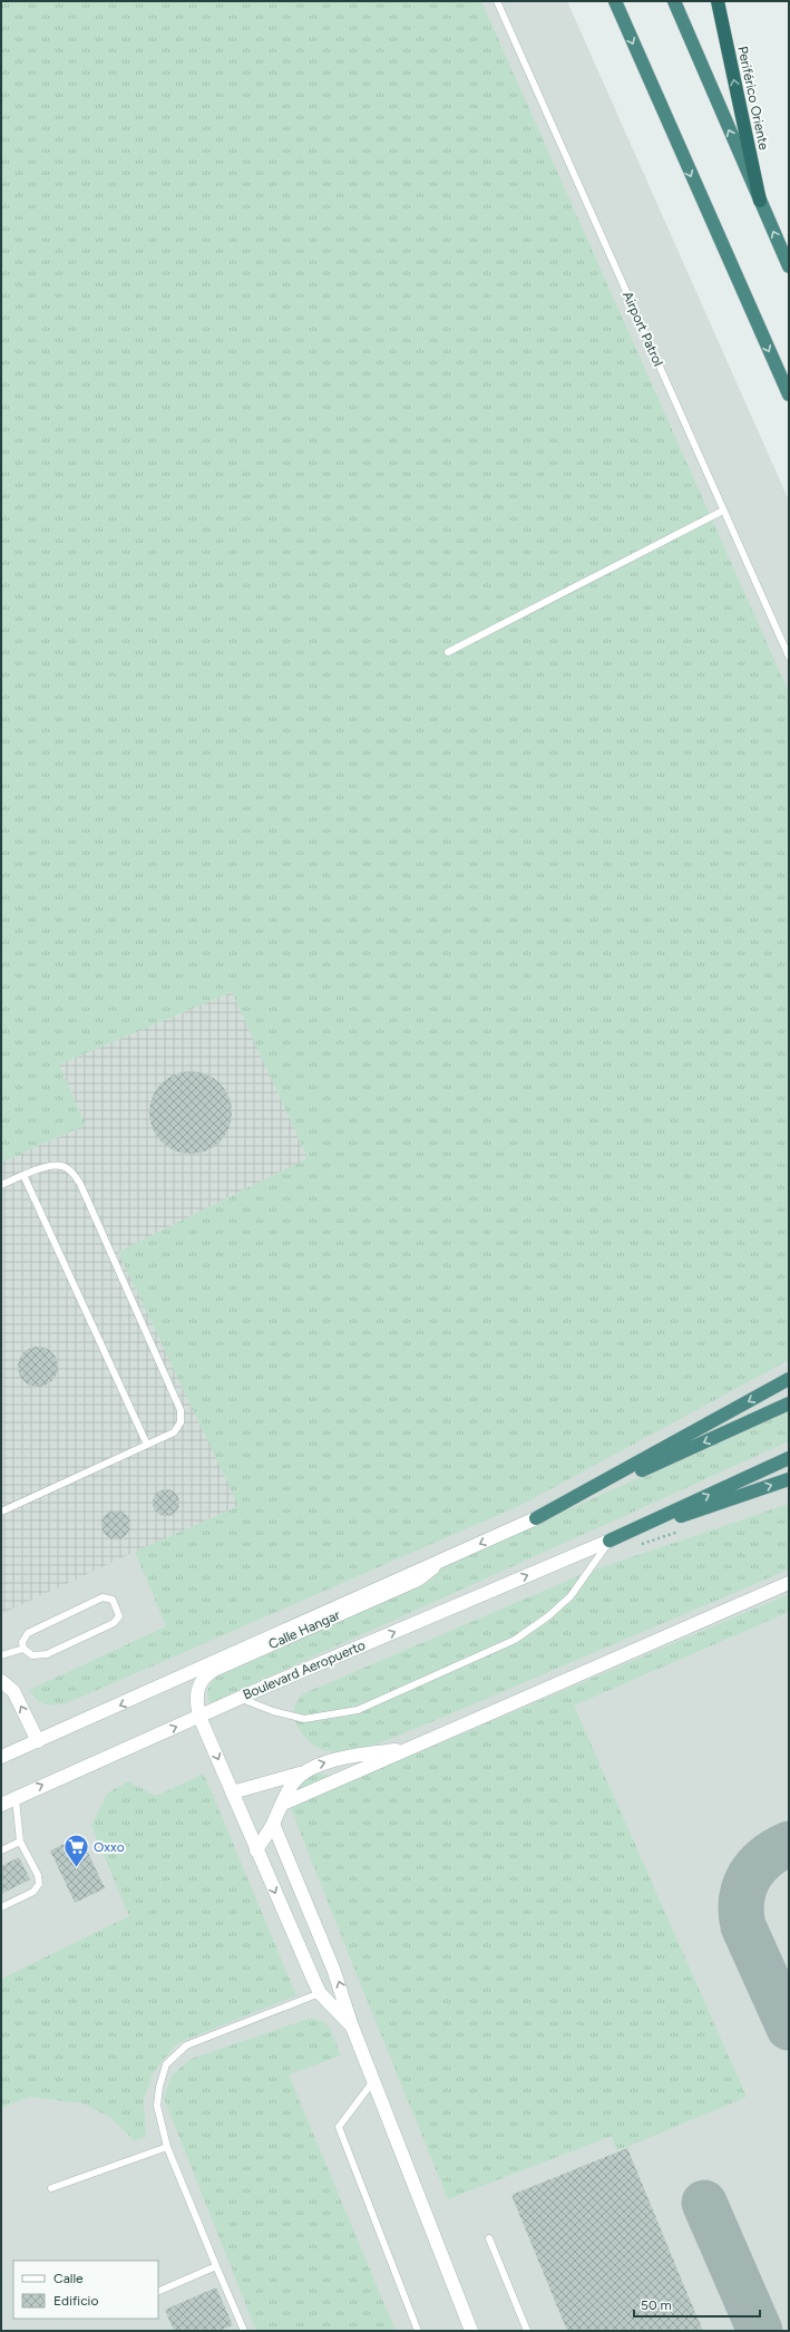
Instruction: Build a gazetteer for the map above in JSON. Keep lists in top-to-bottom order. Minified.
{"streets":{"highway":["Periférico Oriente"],"street":["Calle Hangar","Boulevard Aeropuerto"],"lane":["Airport Patrol"]},"crossings":[["Calle Hangar","Boulevard Aeropuerto"]],"places":{"supermarket":["Oxxo"]},"legend":["Calle","Edificio"],"scale_bar":"50 m"}
